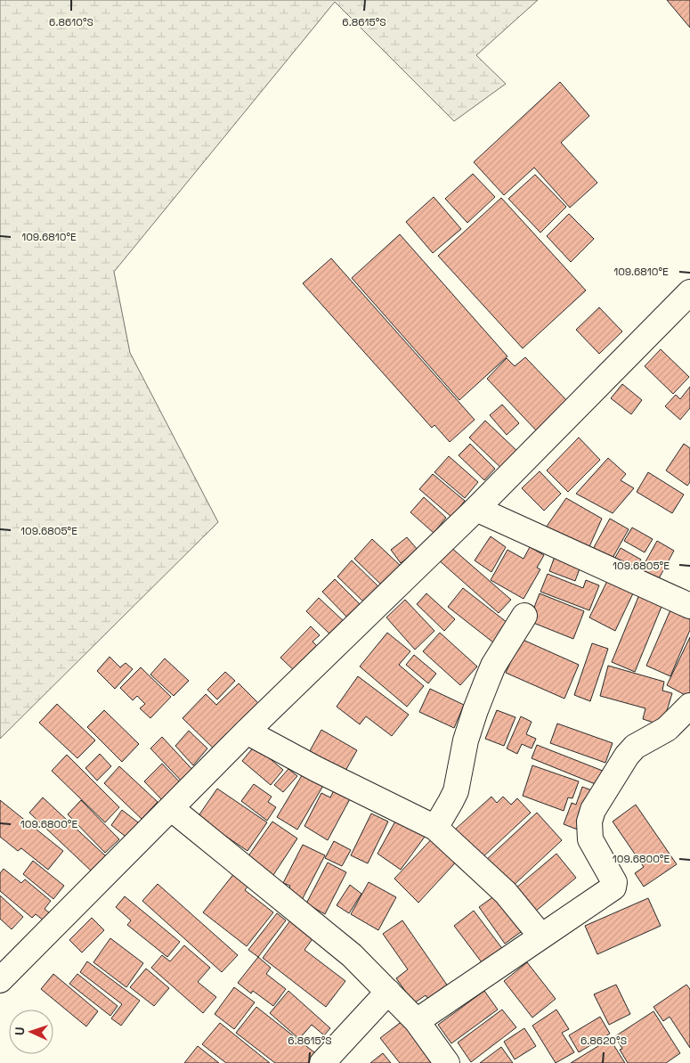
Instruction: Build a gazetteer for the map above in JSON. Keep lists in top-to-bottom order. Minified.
{"north":"left","coordinates":["6.8610°S","6.8615°S","109.6810°E","109.6805°E","109.6800°E","6.8620°S"]}
